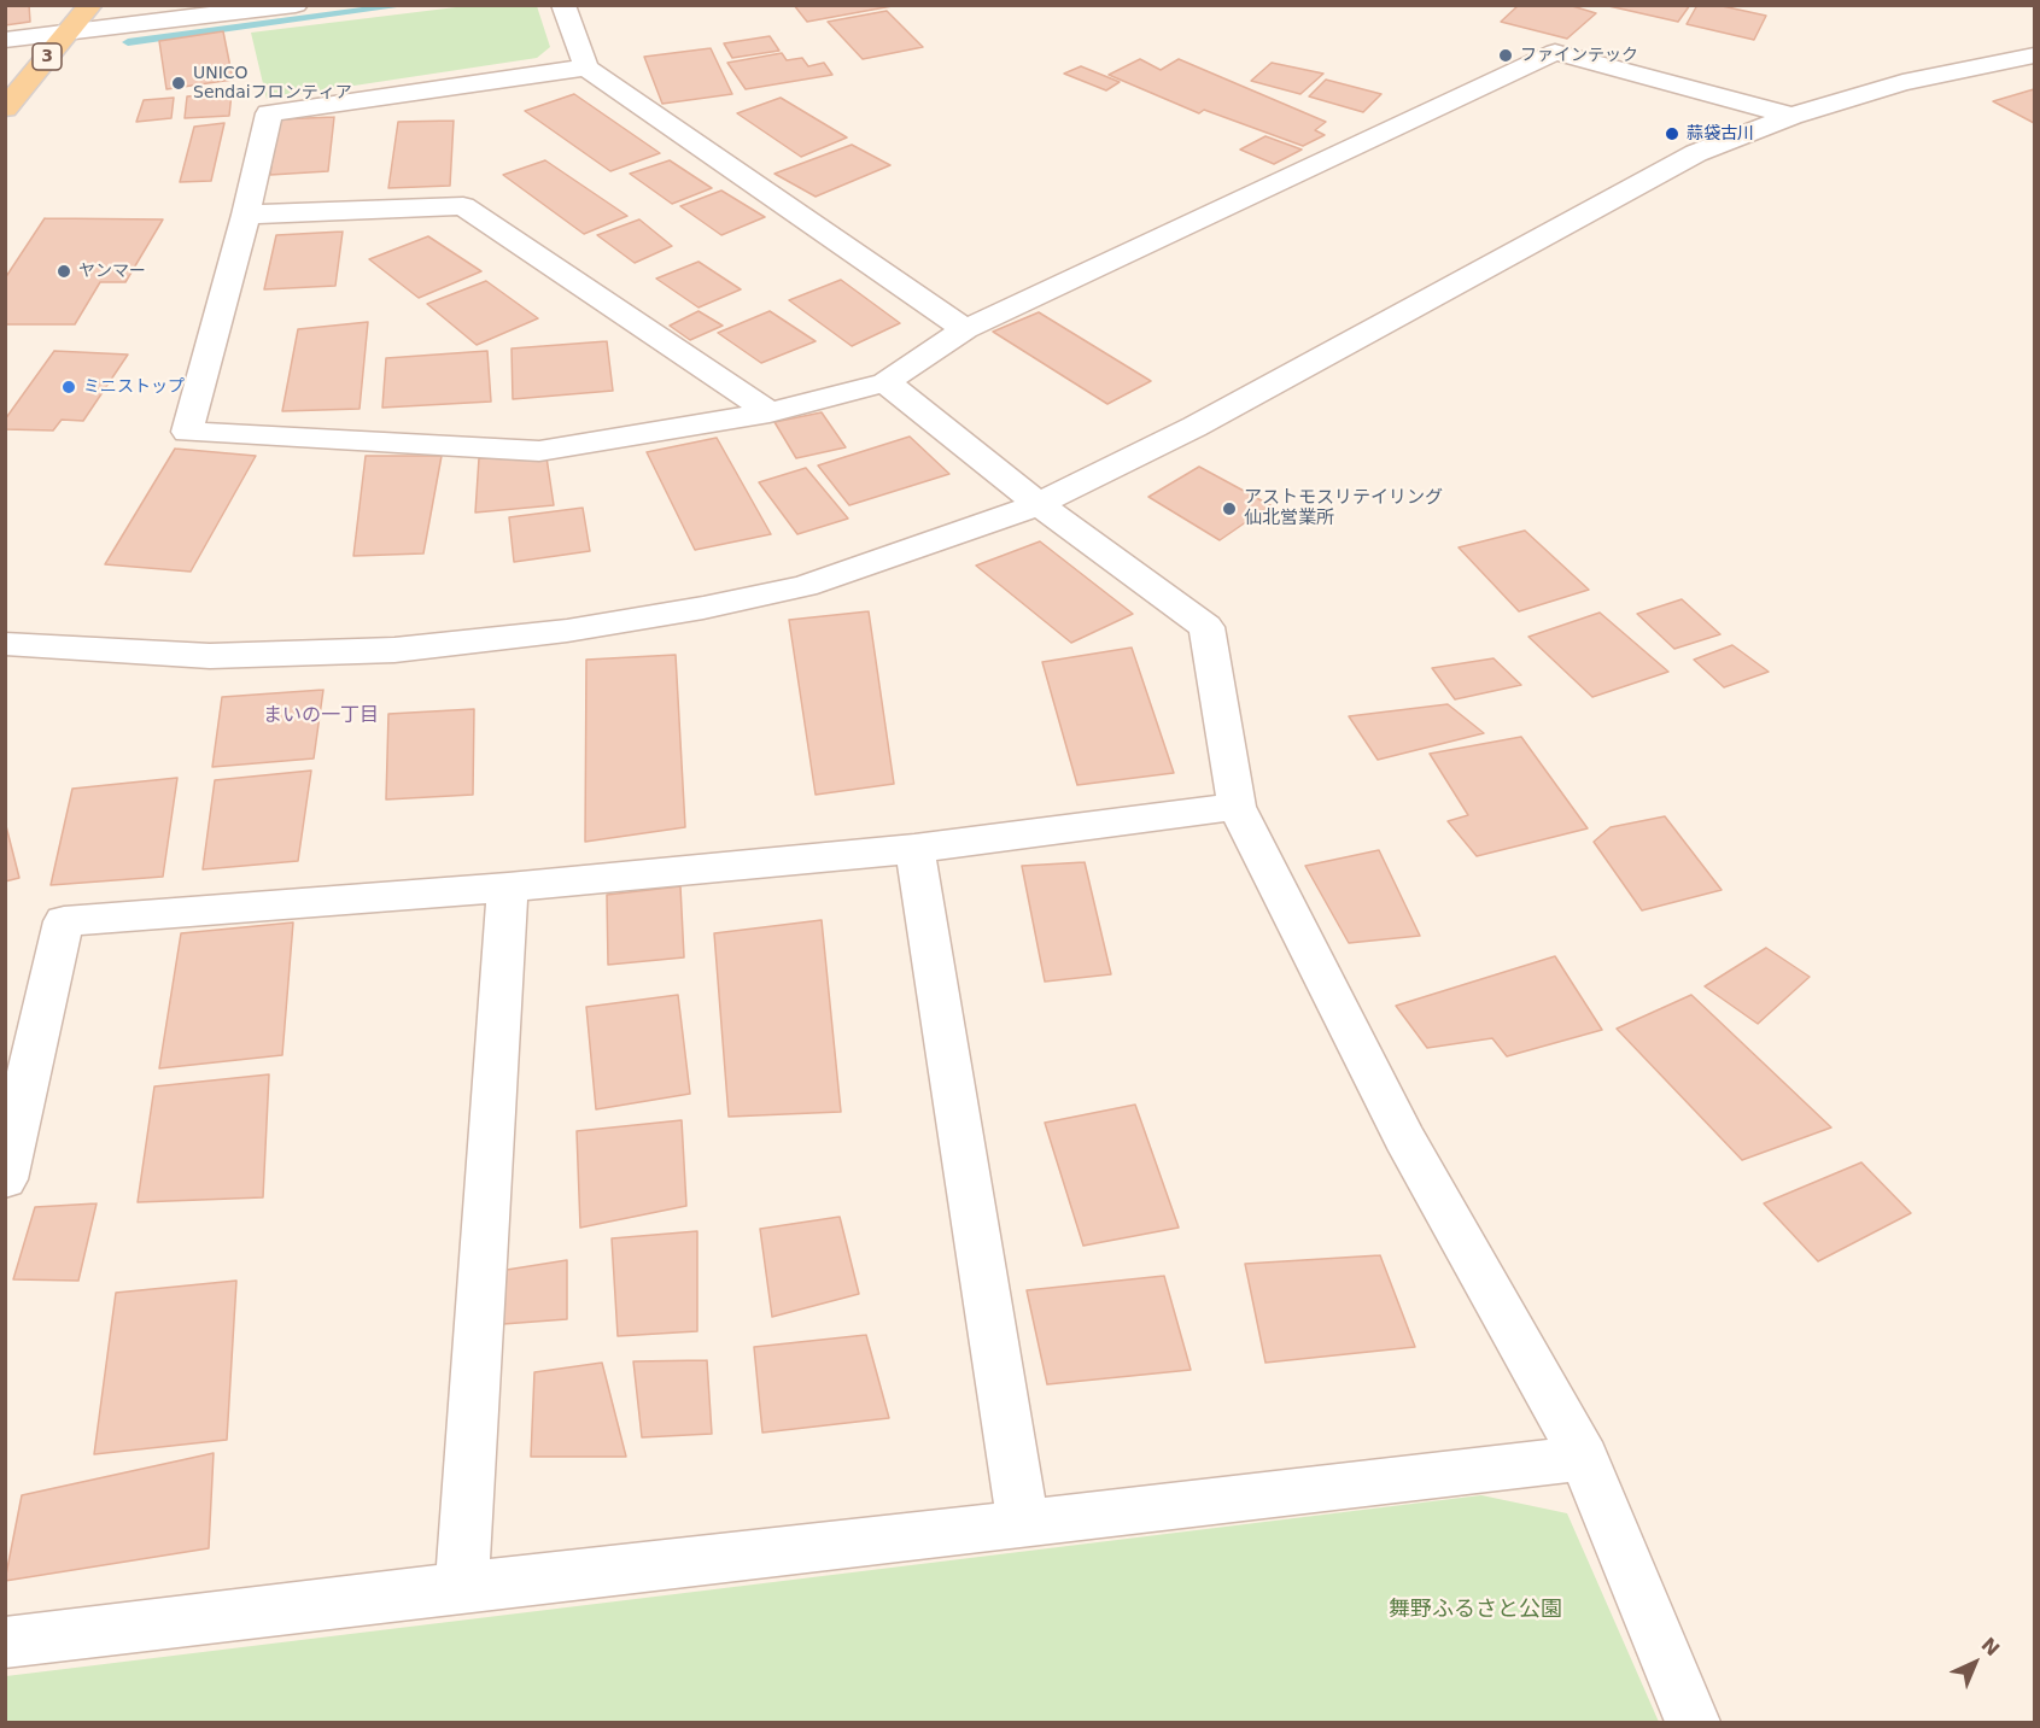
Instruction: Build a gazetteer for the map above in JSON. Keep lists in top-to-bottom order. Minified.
{"streets":{"main road":["3"]},"districts":["まいの一丁目"],"parks":["舞野ふるさと公園"],"places":["ファインテック","UNICO Sendaiフロンティア","蒜袋古川","ヤンマー","ミニストップ","アストモスリテイリング 仙北営業所"],"north":"top right"}
